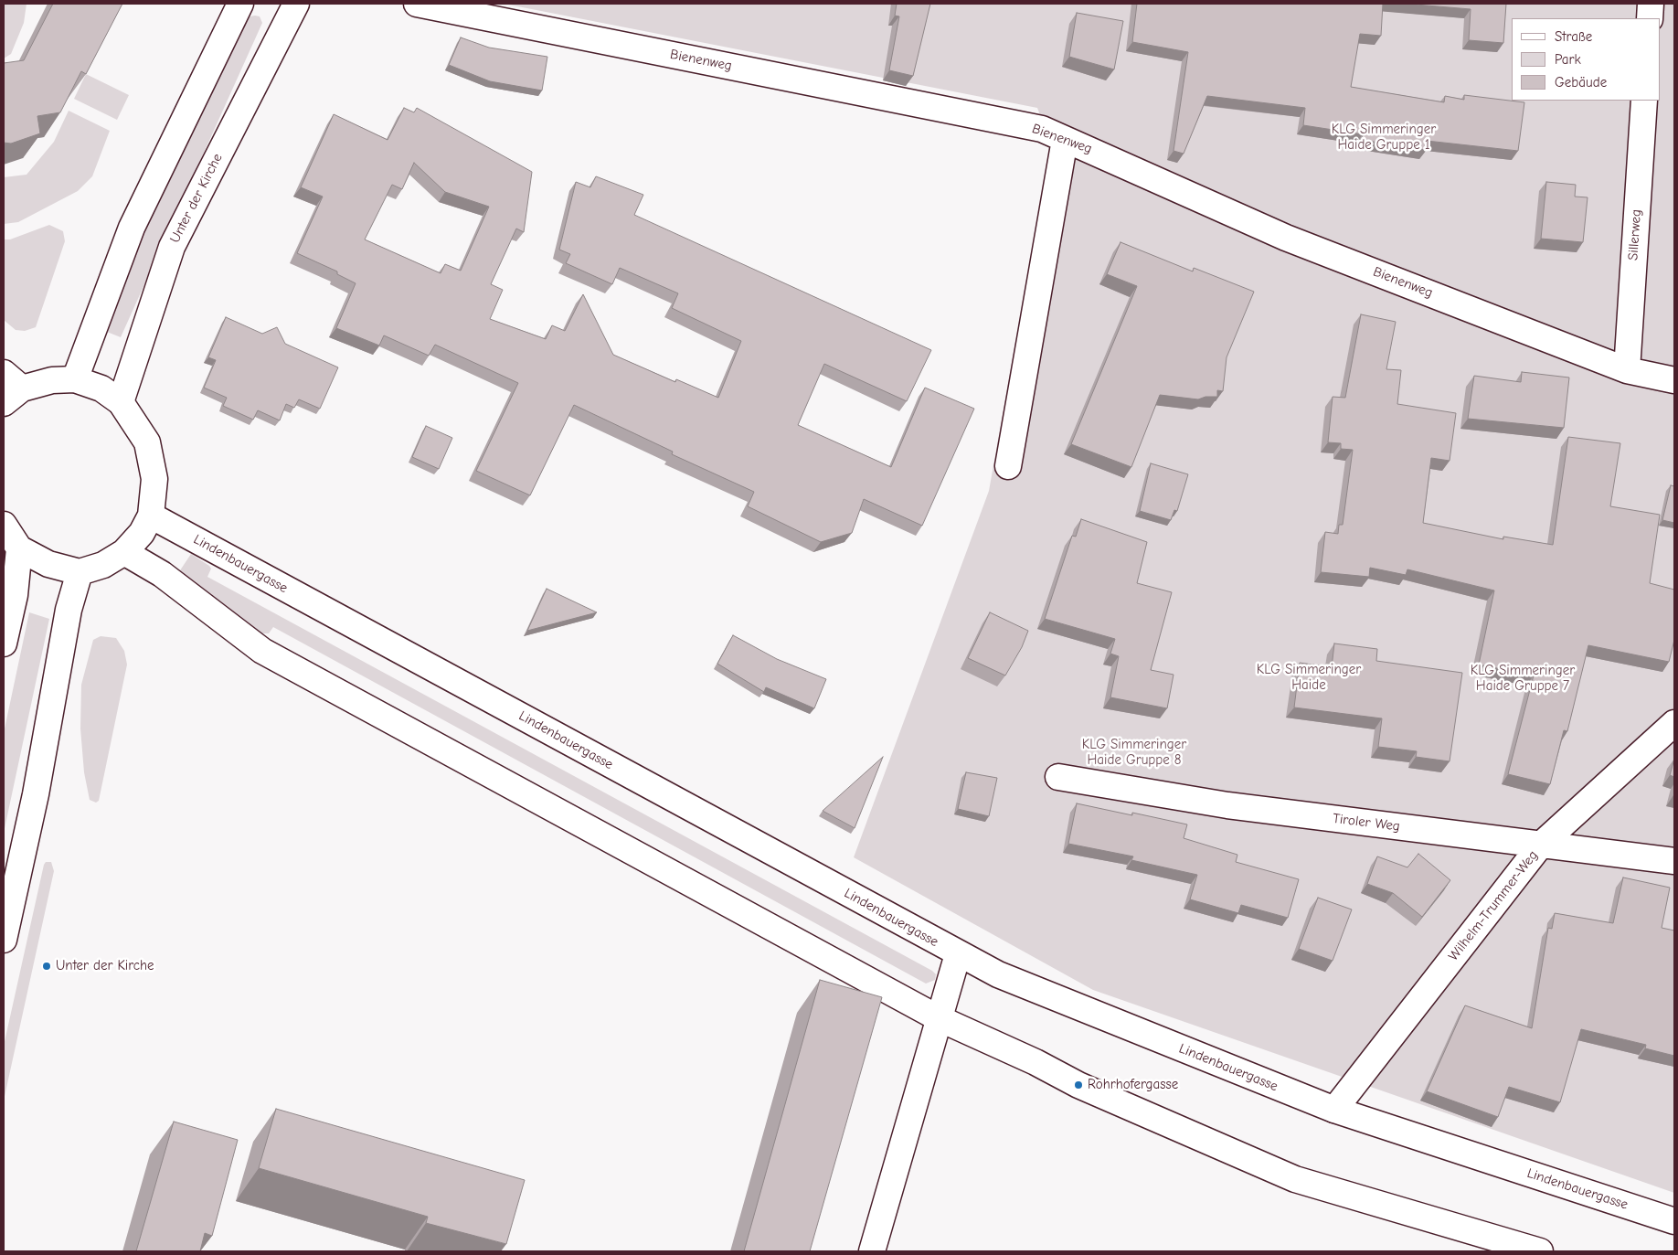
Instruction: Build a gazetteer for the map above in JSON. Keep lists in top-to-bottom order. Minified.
{"streets":{"street":["Bienenweg","Unter der Kirche","Sillerweg","Lindenbauergasse","Tiroler Weg","Wilhelm-Trummer-Weg"]},"crossings":[["Bienenweg","Sillerweg"],["Lindenbauergasse","Wilhelm-Trummer-Weg"],["Tiroler Weg","Wilhelm-Trummer-Weg"]],"parks":["KLG Simmeringer Haide Gruppe 1","KLG Simmeringer Haide","KLG Simmeringer Haide Gruppe 7","KLG Simmeringer Haide Gruppe 8"],"places":["Unter der Kirche","Rohrhofergasse"],"legend":["Straße","Park","Gebäude"]}
